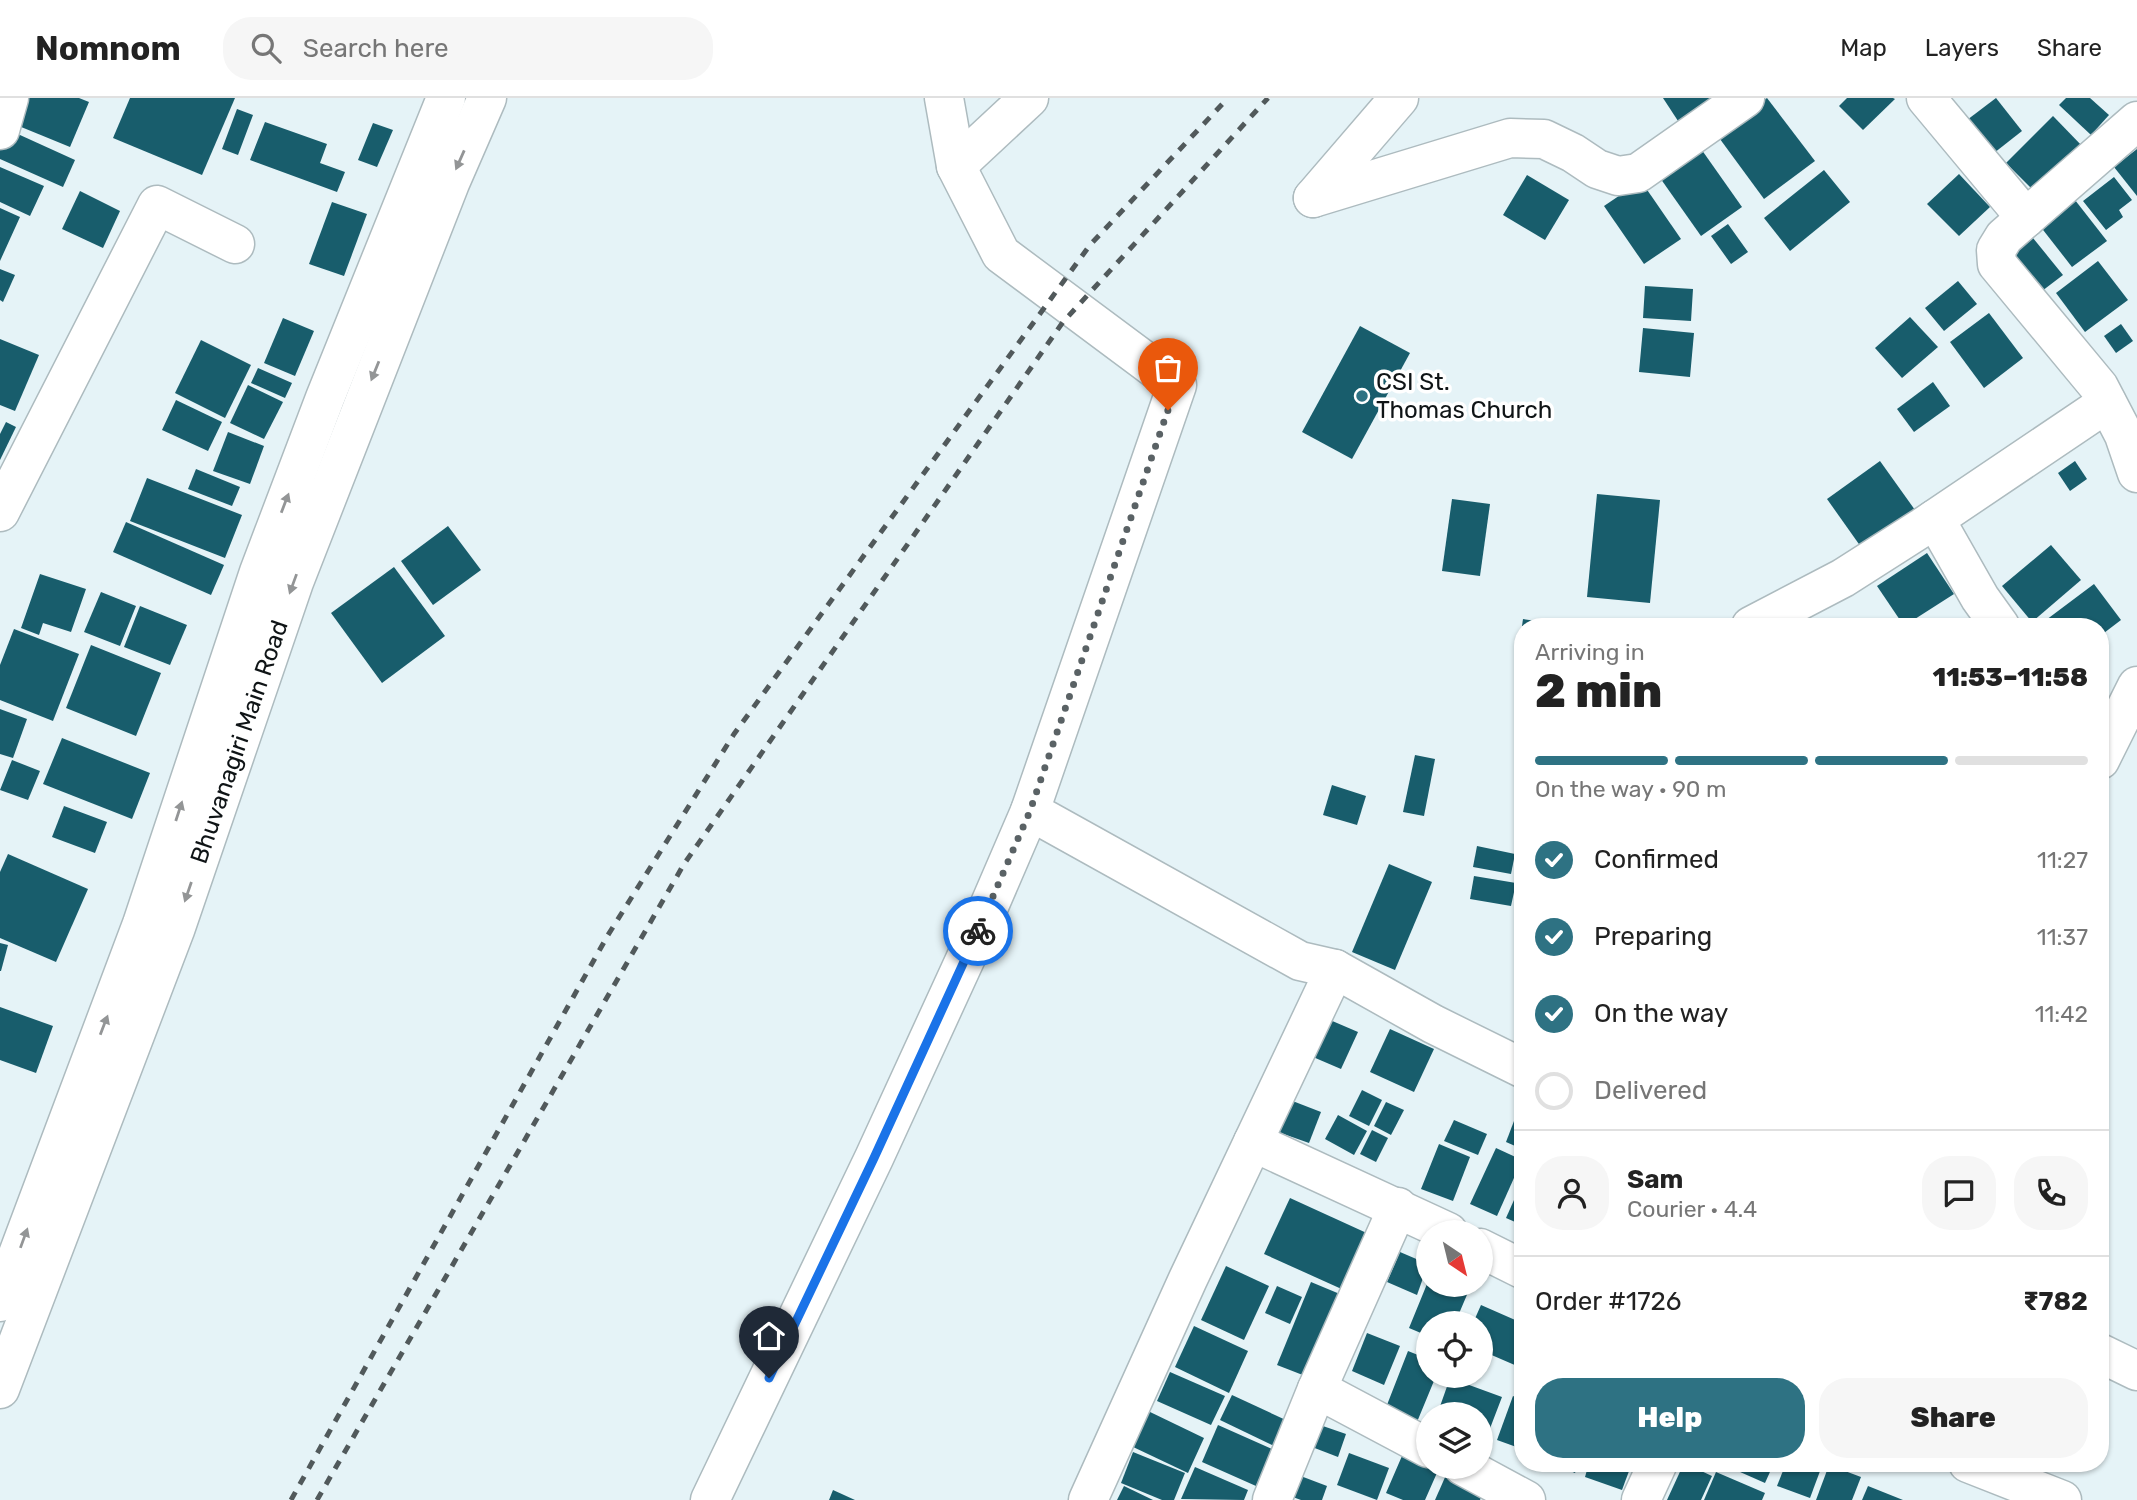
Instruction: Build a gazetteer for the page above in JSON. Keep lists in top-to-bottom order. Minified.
{"streets":{"street":["Bhuvanagiri Main Road"]},"places":["CSI St. Thomas Church"],"north":"bottom right","page":{"header":"Nomnom","search":"Search here","nav":["Map","Layers","Share"],"heading":["2 min","Arriving in","11:53–11:58"],"panel":["Sam","Courier · 4.4","Order #1726","₹782"],"bar":"On the way · 90 m","list":[["Confirmed","11:27"],["Preparing","11:37"],["On the way","11:42"],"Delivered"],"buttons":["Help","Share"]}}
